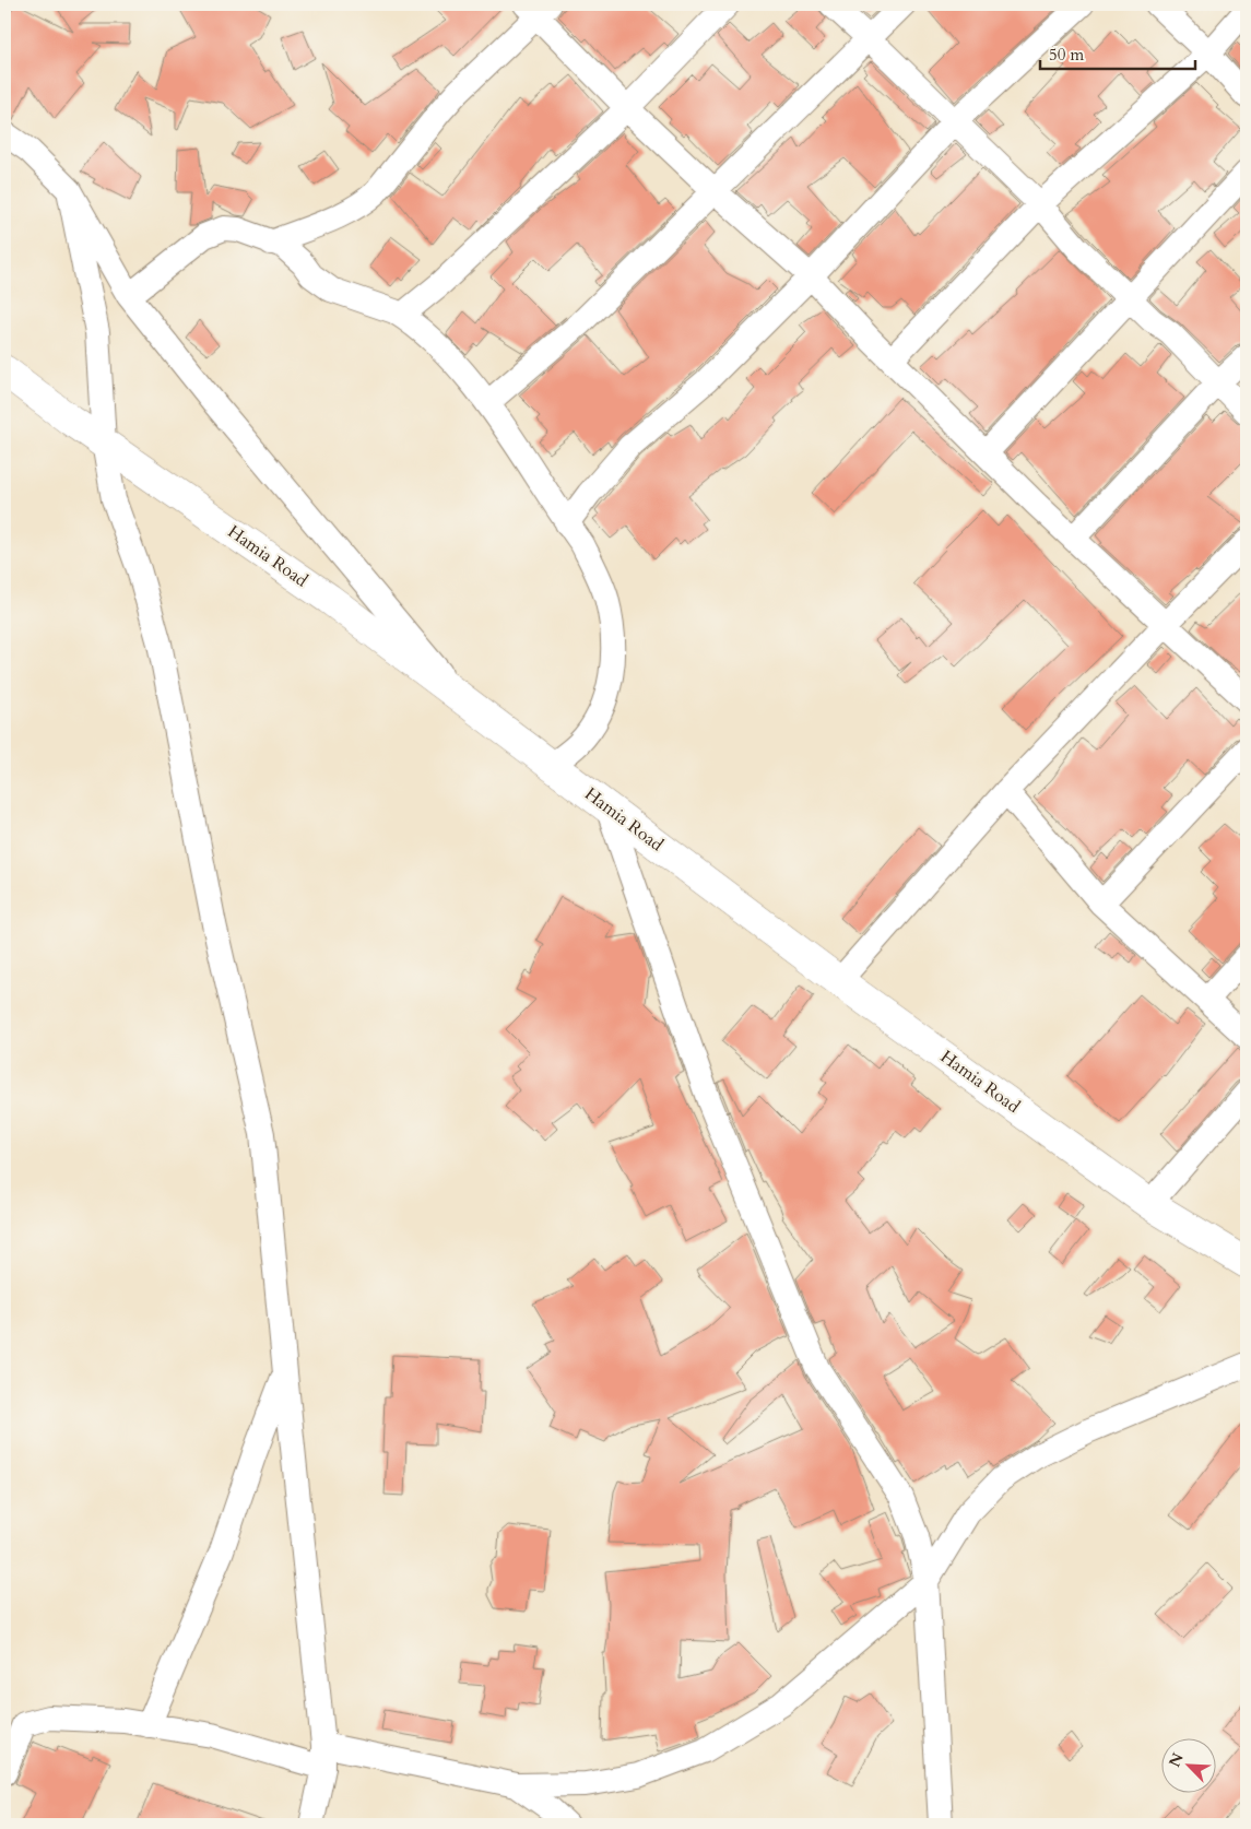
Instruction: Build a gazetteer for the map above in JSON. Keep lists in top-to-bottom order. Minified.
{"streets":{"street":["Hamia Road"]},"scale_bar":"50 m","north":"top left"}
